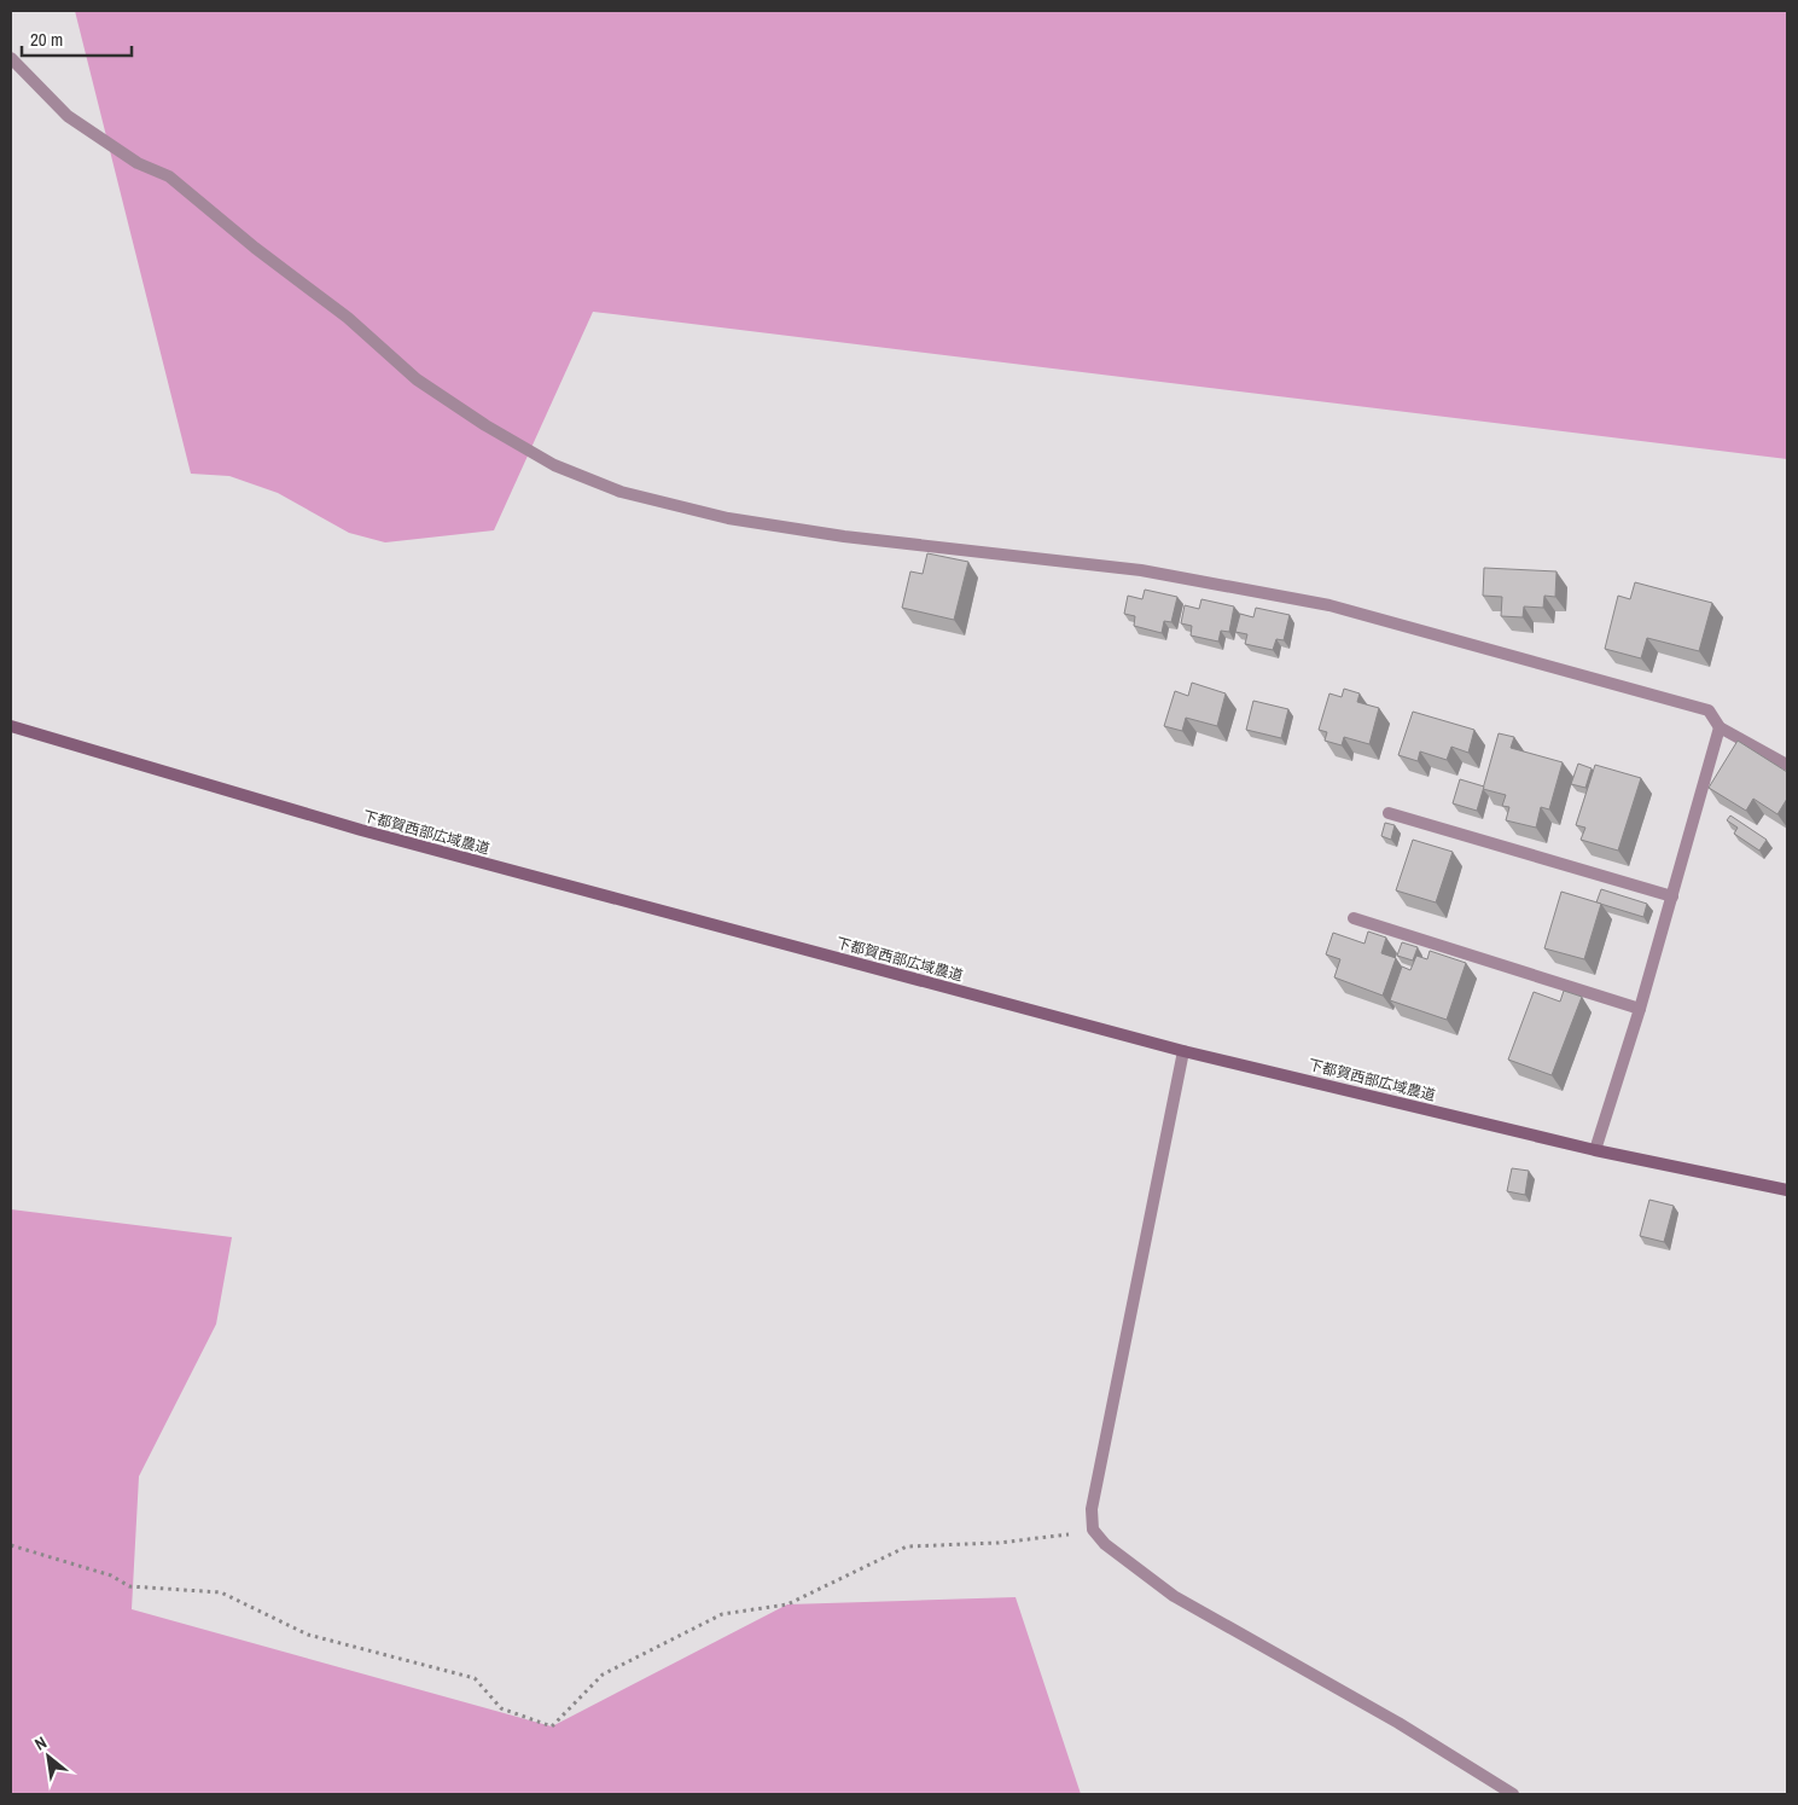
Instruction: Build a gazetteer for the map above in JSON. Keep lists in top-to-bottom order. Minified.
{"streets":{"street":["下都賀西部広域農道"]},"scale_bar":"20 m","north":"top left"}
